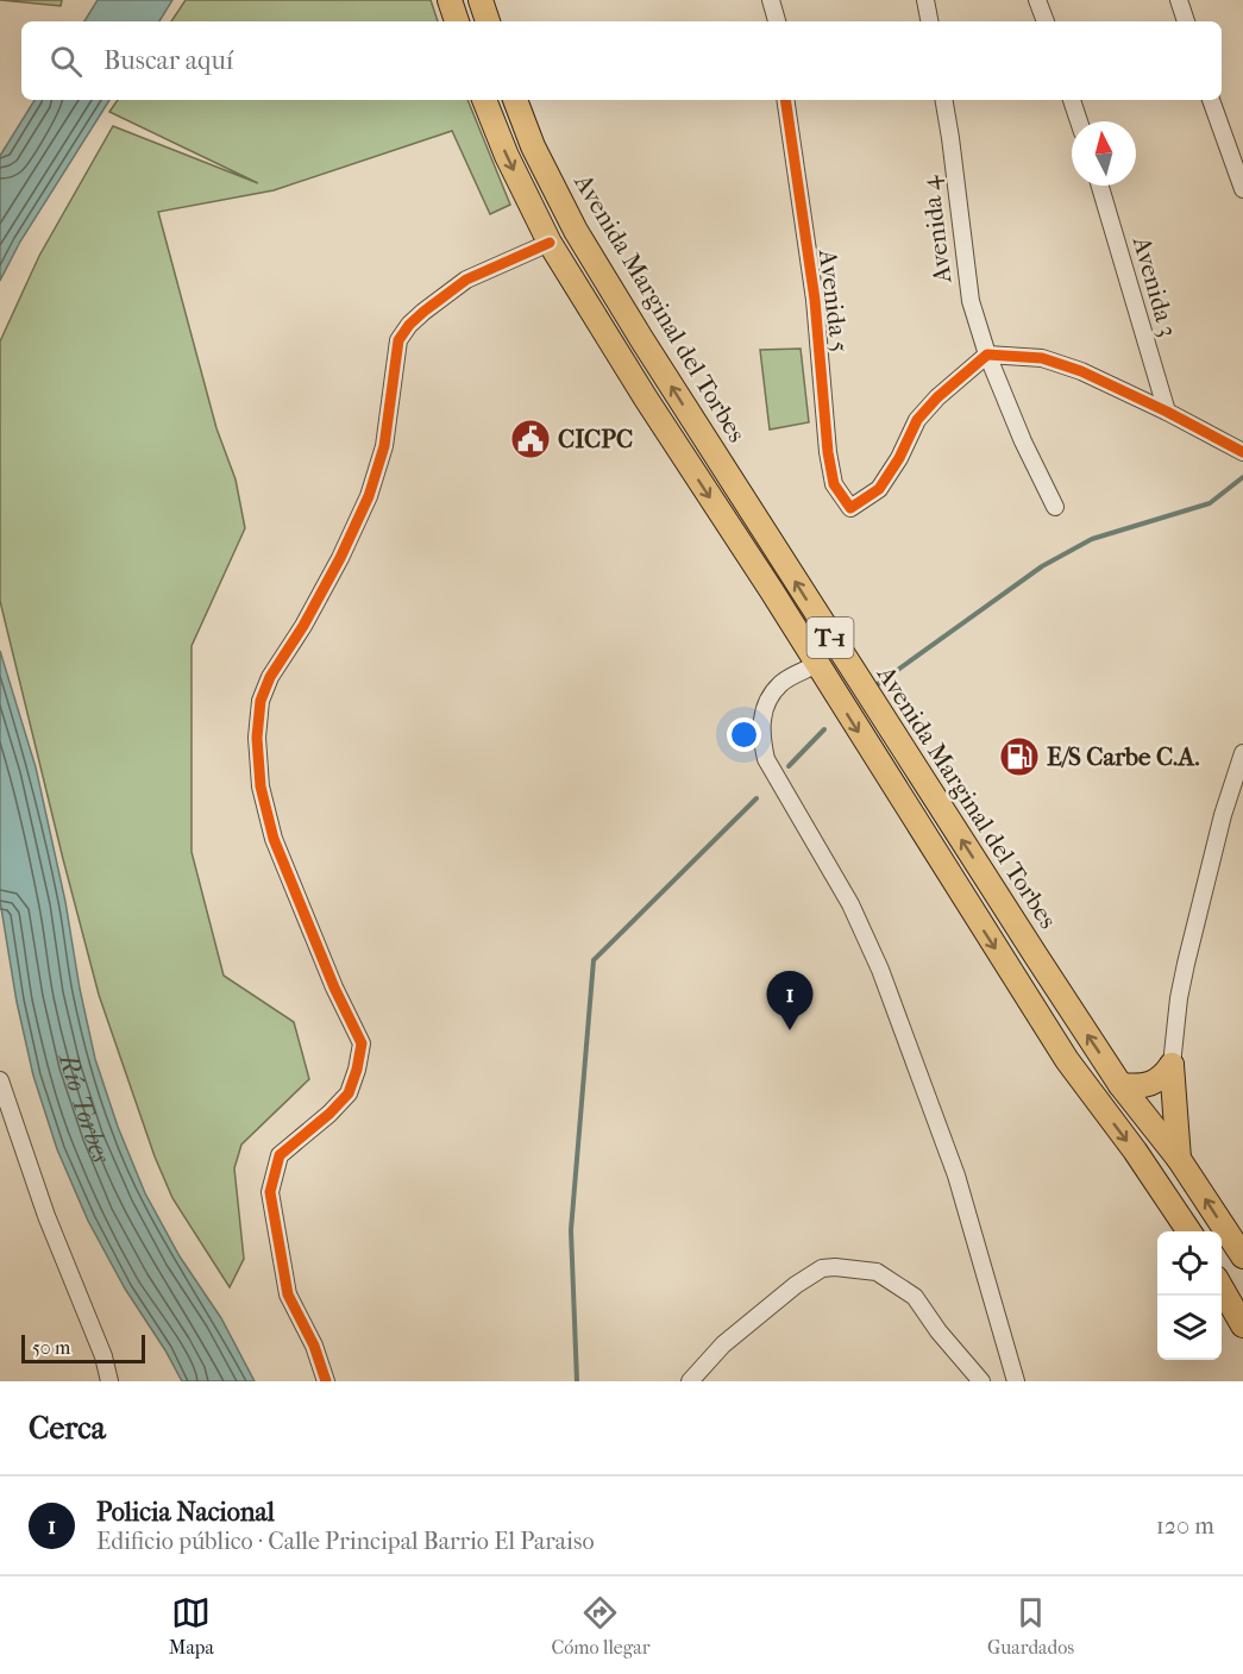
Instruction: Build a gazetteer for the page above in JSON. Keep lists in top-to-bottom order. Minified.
{"streets":{"highway":["Avenida Marginal del Torbes","T-1"],"street":["Avenida 4","Avenida 3","Avenida 5"]},"crossings":[["Avenida 4","Avenida 5"]],"water":["Río Torbes"],"places":{"public building":["CICPC"],"fuel station":["E/S Carbe C.A."]},"scale_bar":"50 m","north":"top","page":{"search":"Buscar aquí","pins":"1","scale":"50 m","heading":"Cerca","list":[{"mark":"1","name":"Policia Nacional","note":"Edificio público · Calle Principal Barrio El Paraiso","value":"120 m"}],"nav":["Mapa","Cómo llegar","Guardados"]}}
